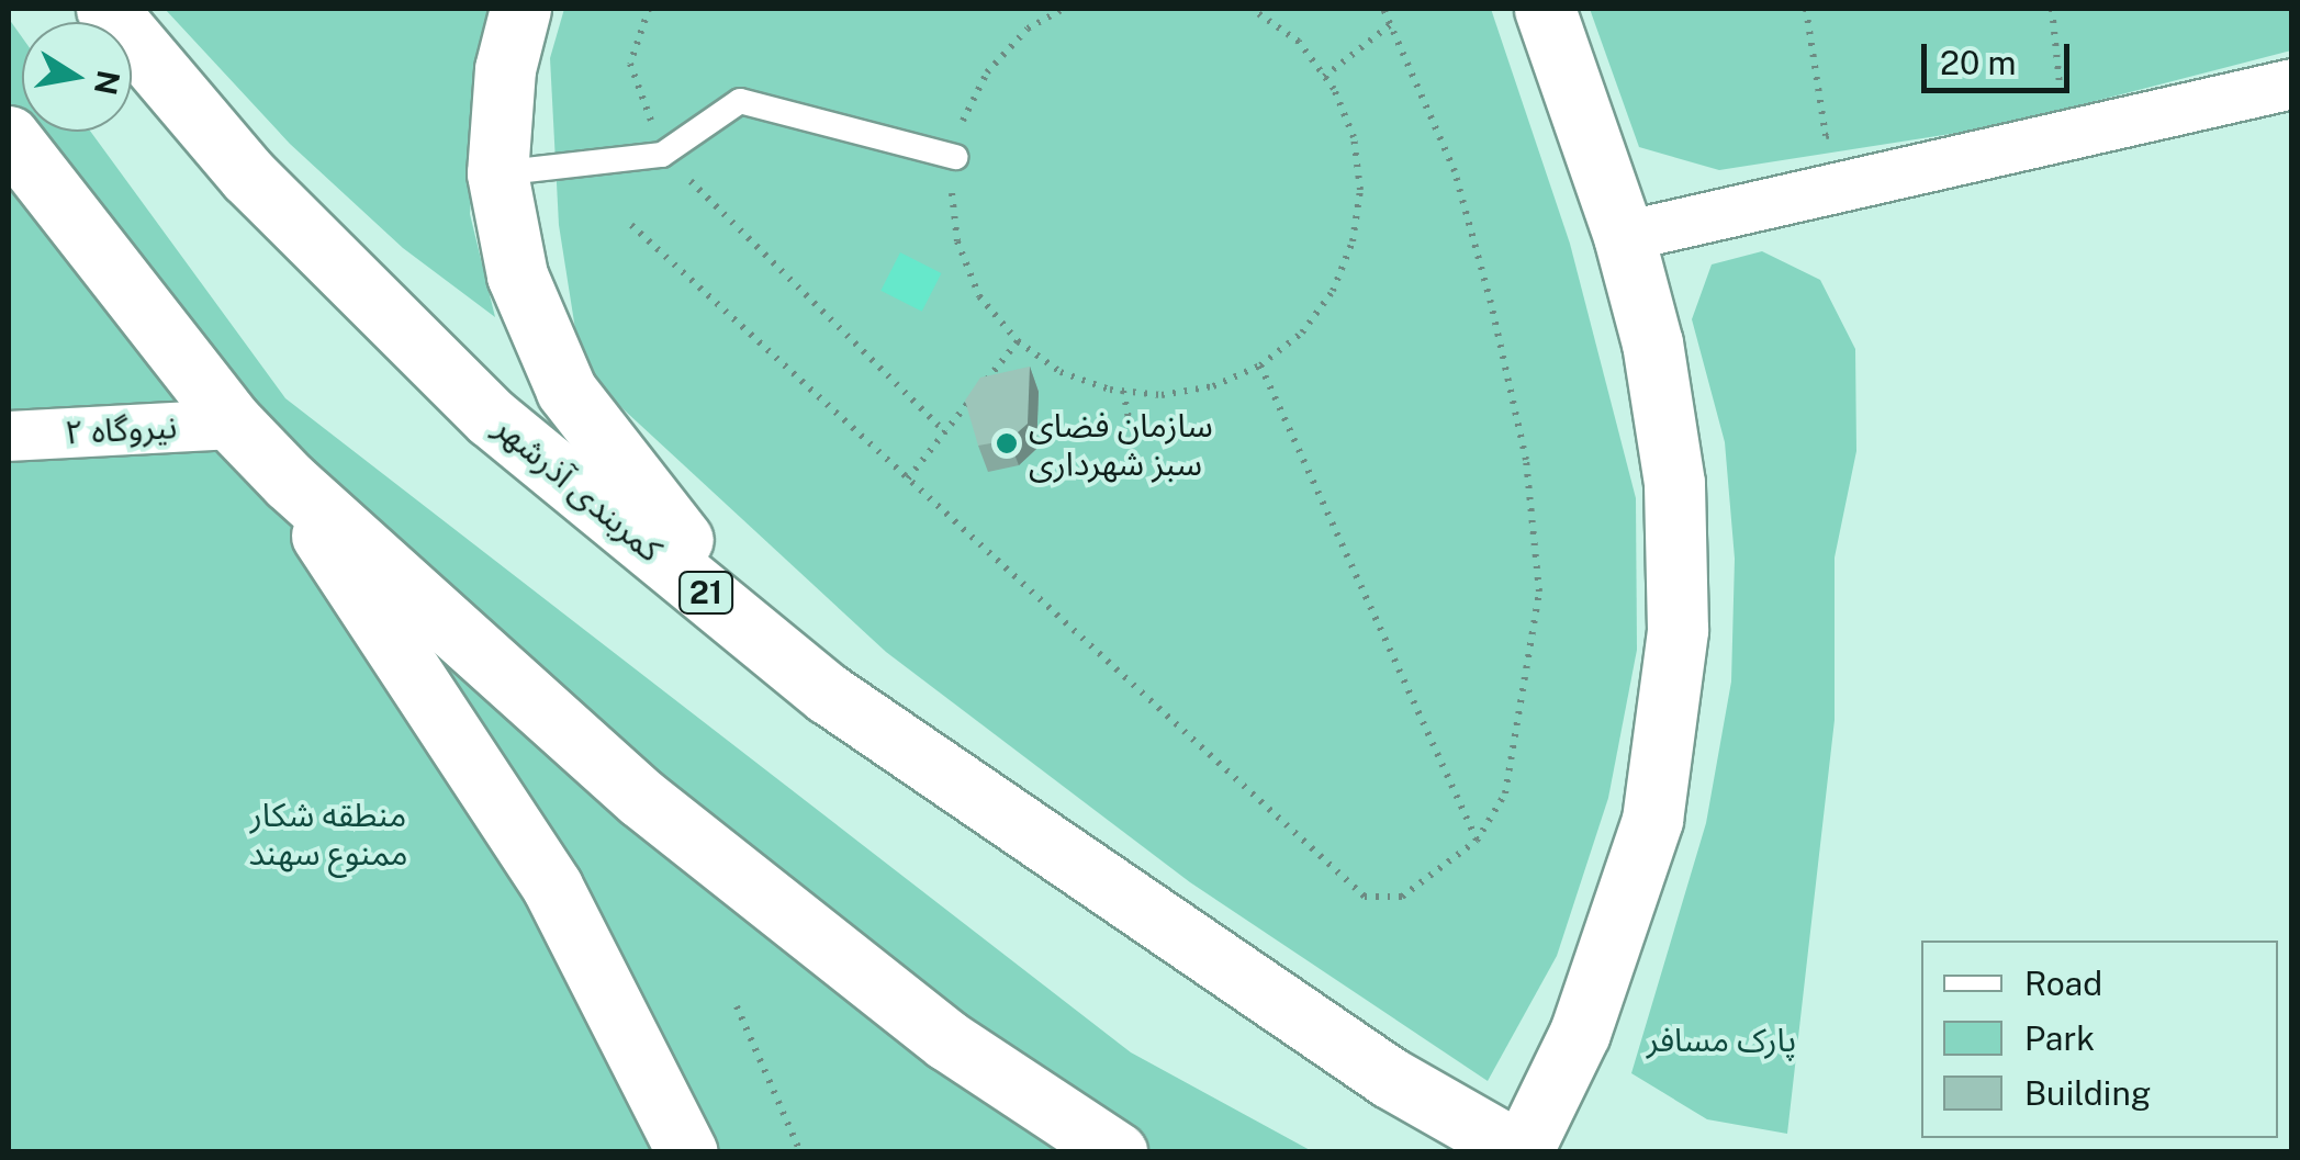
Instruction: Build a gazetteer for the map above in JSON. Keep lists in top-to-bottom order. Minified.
{"streets":{"highway":["کمربندی آذرشهر","21"],"street":["نیروگاه ۲"]},"parks":["منطقه شکار ممنوع سهند","پارک مسافر"],"places":["سازمان فضای سبز شهرداری"],"legend":["Road","Park","Building"],"scale_bar":"20 m","north":"right"}
